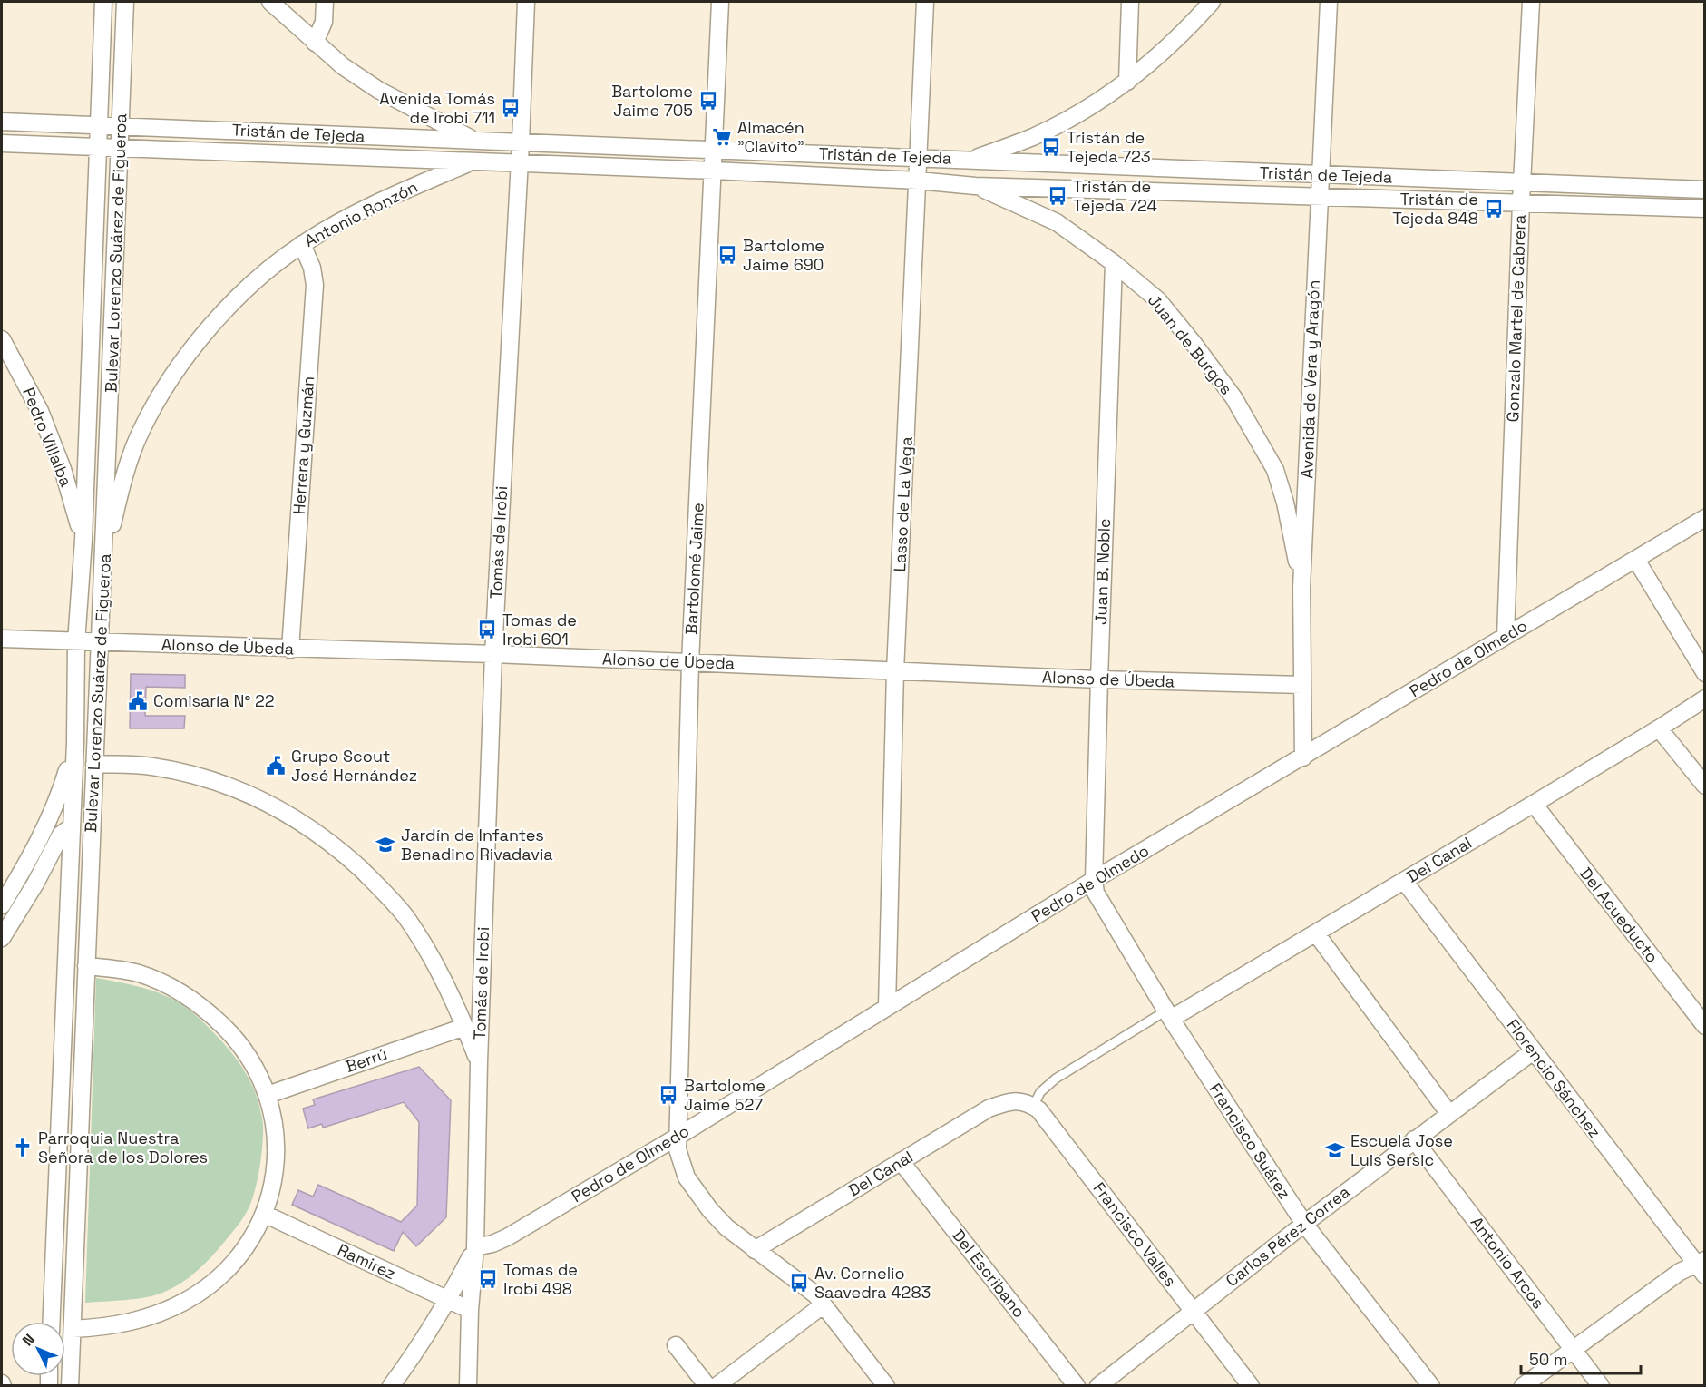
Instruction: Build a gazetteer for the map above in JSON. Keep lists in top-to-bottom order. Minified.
{"streets":{"street":["Tristán de Tejeda","Antonio Ronzón","Bulevar Lorenzo Suárez de Figueroa","Gonzalo Martel de Cabrera","Juan de Burgos","Avenida de Vera y Aragón","Pedro Villalba","Herrera y Guzmán","Lasso de La Vega","Tomás de Irobi","Bartolomé Jaime","Juan B. Noble","Alonso de Úbeda","Pedro de Olmedo","Del Canal","Del Acueducto","Berrú","Florencio Sánchez","Francisco Suárez","Francisco Valles","Carlos Pérez Correa","Ramirez","Antonio Arcos","Del Escribano"]},"crossings":[["Tristán de Tejeda","Antonio Ronzón"],["Tristán de Tejeda","Bulevar Lorenzo Suárez de Figueroa"],["Tristán de Tejeda","Gonzalo Martel de Cabrera"],["Tristán de Tejeda","Juan de Burgos"],["Tristán de Tejeda","Avenida de Vera y Aragón"],["Tristán de Tejeda","Lasso de La Vega"],["Tristán de Tejeda","Tomás de Irobi"],["Tristán de Tejeda","Bartolomé Jaime"],["Antonio Ronzón","Bulevar Lorenzo Suárez de Figueroa"],["Antonio Ronzón","Herrera y Guzmán"],["Bulevar Lorenzo Suárez de Figueroa","Pedro Villalba"],["Bulevar Lorenzo Suárez de Figueroa","Alonso de Úbeda"],["Gonzalo Martel de Cabrera","Pedro de Olmedo"],["Juan de Burgos","Avenida de Vera y Aragón"],["Juan de Burgos","Juan B. Noble"],["Avenida de Vera y Aragón","Alonso de Úbeda"],["Avenida de Vera y Aragón","Pedro de Olmedo"],["Herrera y Guzmán","Alonso de Úbeda"],["Lasso de La Vega","Alonso de Úbeda"],["Lasso de La Vega","Pedro de Olmedo"],["Tomás de Irobi","Alonso de Úbeda"],["Tomás de Irobi","Pedro de Olmedo"],["Tomás de Irobi","Ramirez"],["Bartolomé Jaime","Alonso de Úbeda"],["Bartolomé Jaime","Pedro de Olmedo"],["Bartolomé Jaime","Del Canal"],["Juan B. Noble","Alonso de Úbeda"],["Juan B. Noble","Pedro de Olmedo"],["Juan B. Noble","Francisco Suárez"],["Pedro de Olmedo","Francisco Suárez"],["Del Canal","Del Acueducto"],["Del Canal","Florencio Sánchez"],["Del Canal","Francisco Suárez"],["Del Canal","Francisco Valles"],["Del Canal","Del Escribano"],["Florencio Sánchez","Carlos Pérez Correa"],["Francisco Suárez","Carlos Pérez Correa"],["Francisco Valles","Carlos Pérez Correa"],["Carlos Pérez Correa","Antonio Arcos"]],"places":{"bus stop":["Bartolome Jaime 705","Avenida Tomás de Irobi 711","Tristán de Tejeda 723","Tristán de Tejeda 724","Tristán de Tejeda 848","Bartolome Jaime 690","Tomas de Irobi 601","Bartolome Jaime 527","Tomas de Irobi 498","Av. Cornelio Saavedra 4283"],"supermarket":["Almacén \"Clavito\""],"public building":["Comisaría N° 22","Grupo Scout José Hernández"],"school or university":["Jardín de Infantes Benadino Rivadavia","Escuela Jose Luis Sersic"],"church":["Parroquia Nuestra Señora de los Dolores"]},"scale_bar":"50 m","north":"top left"}
